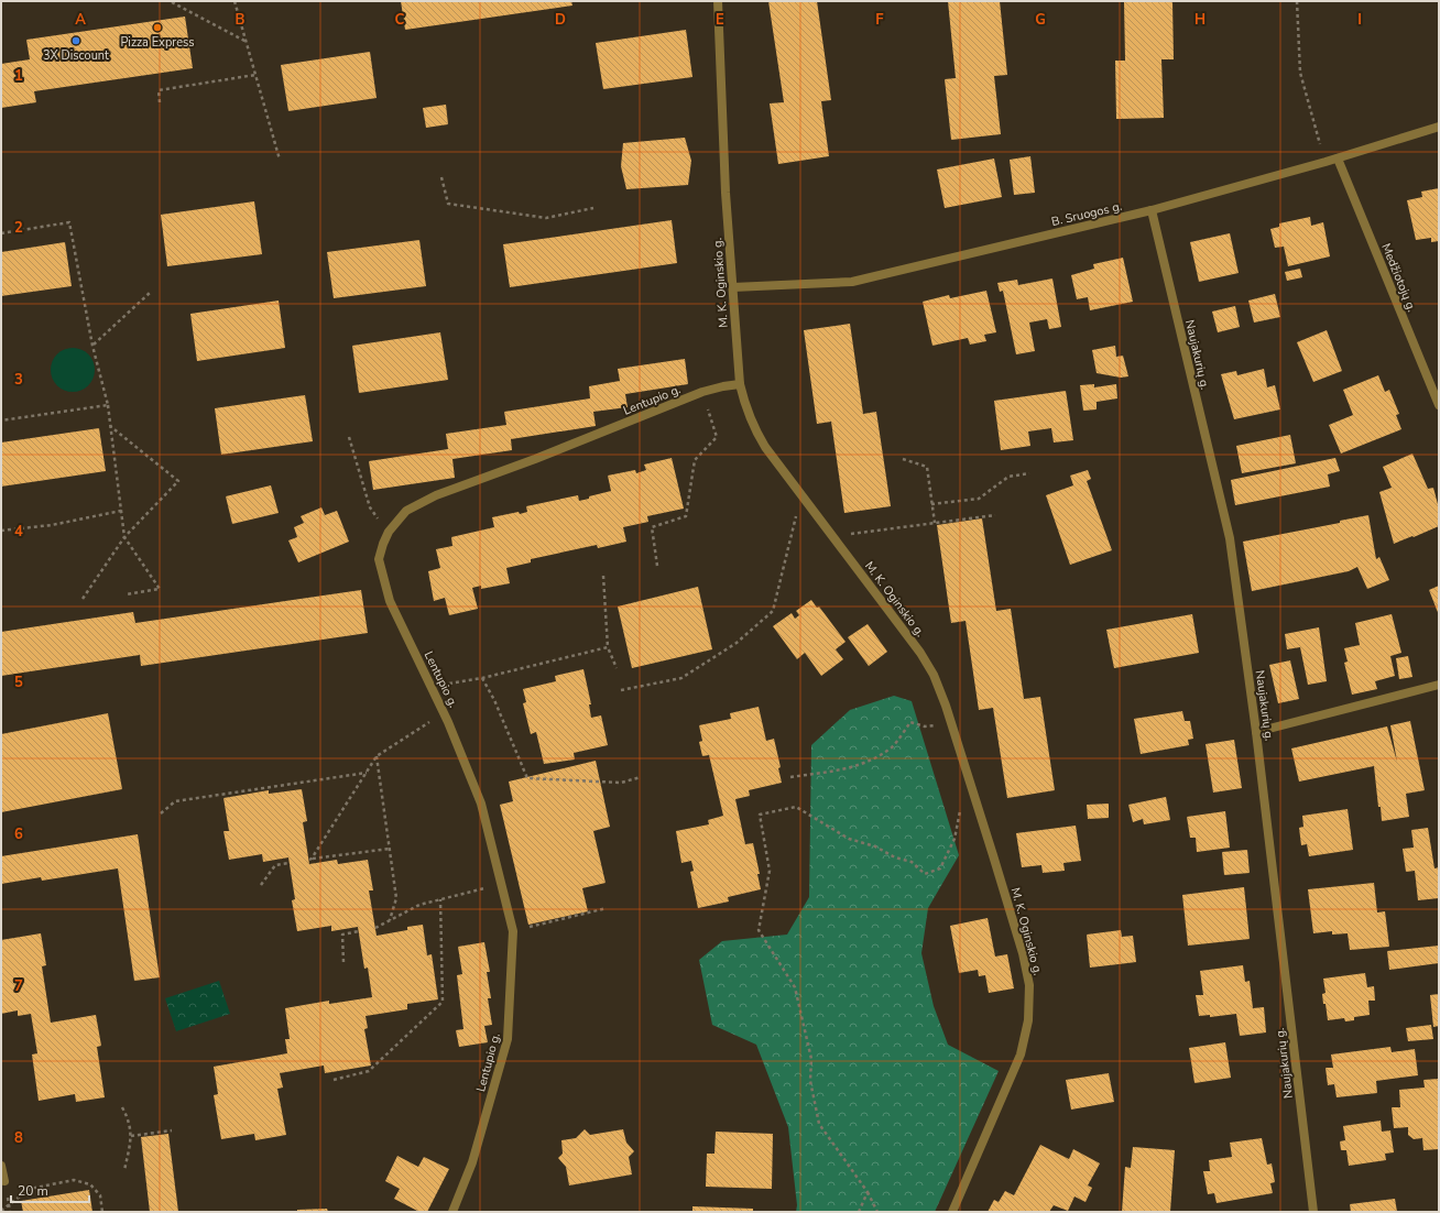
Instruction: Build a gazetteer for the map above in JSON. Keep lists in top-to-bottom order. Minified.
{"streets":{"street":["B. Sruogos g.","Medžiotojų g.","M. K. Oginskio g.","Naujakurių g.","Lentupio g."]},"crossings":[["B. Sruogos g.","Medžiotojų g."],["B. Sruogos g.","M. K. Oginskio g."],["B. Sruogos g.","Naujakurių g."],["M. K. Oginskio g.","Lentupio g."]],"places":["Pizza Express","3X Discount"],"scale_bar":"20 m","grid":{"columns":["A","B","C","D","E","F","G","H","I"],"rows":["1","2","3","4","5","6","7","8"]}}
